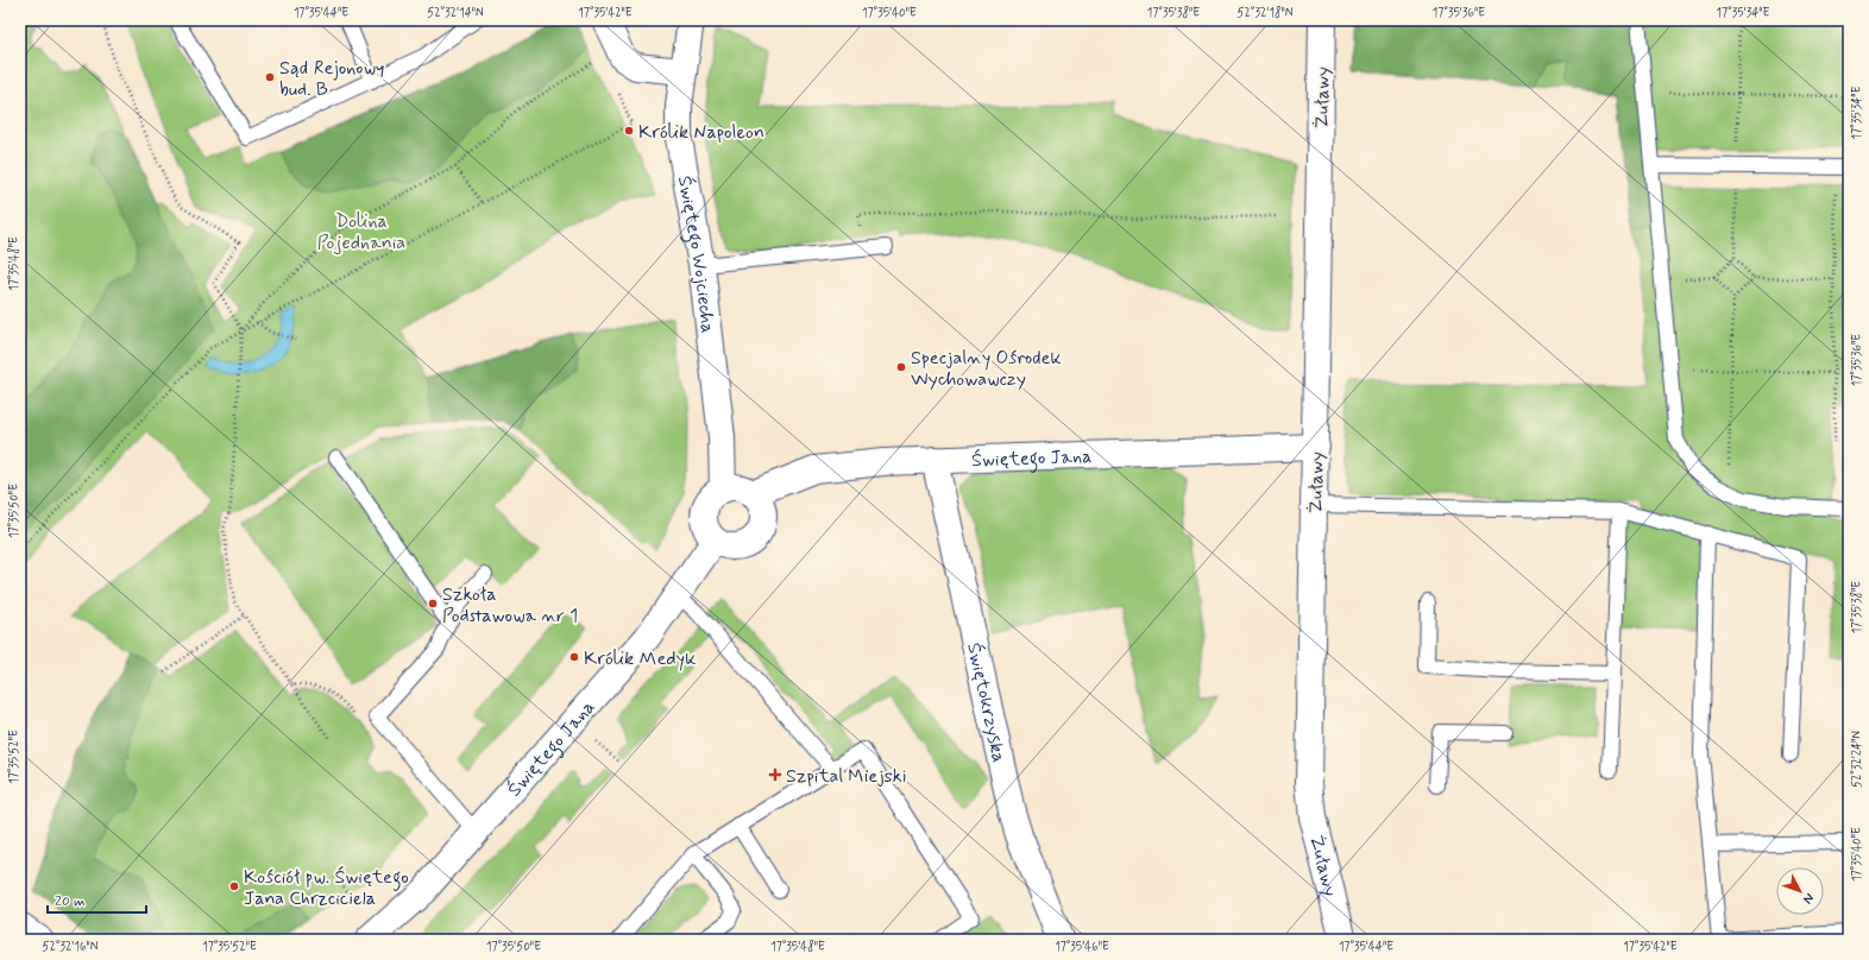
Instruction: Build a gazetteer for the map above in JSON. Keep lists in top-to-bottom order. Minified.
{"streets":{"street":["Żuławy","Świętego Wojciecha","Świętego Jana","Świętokrzyska"]},"crossings":[["Żuławy","Świętego Jana"],["Świętego Wojciecha","Świętego Jana"],["Świętego Jana","Świętokrzyska"]],"parks":["Dolina Pojednania"],"places":{"other":["Sąd Rejonowy bud. B","Królik Napoleon","Specjalny Ośrodek Wychowawczy","Szkoła Podstawowa nr 1","Królik Medyk","Kościół pw. Świętego Jana Chrzciciela"],"health":["Szpital Miejski"]},"scale_bar":"20 m","north":"bottom right","coordinates":["17°35'44\"E","52°32'14\"N","17°35'42\"E","17°35'40\"E","17°35'38\"E","52°32'18\"N","17°35'36\"E","17°35'34\"E","17°35'48\"E","17°35'50\"E","17°35'52\"E","52°32'24\"N","52°32'16\"N","17°35'46\"E"]}
